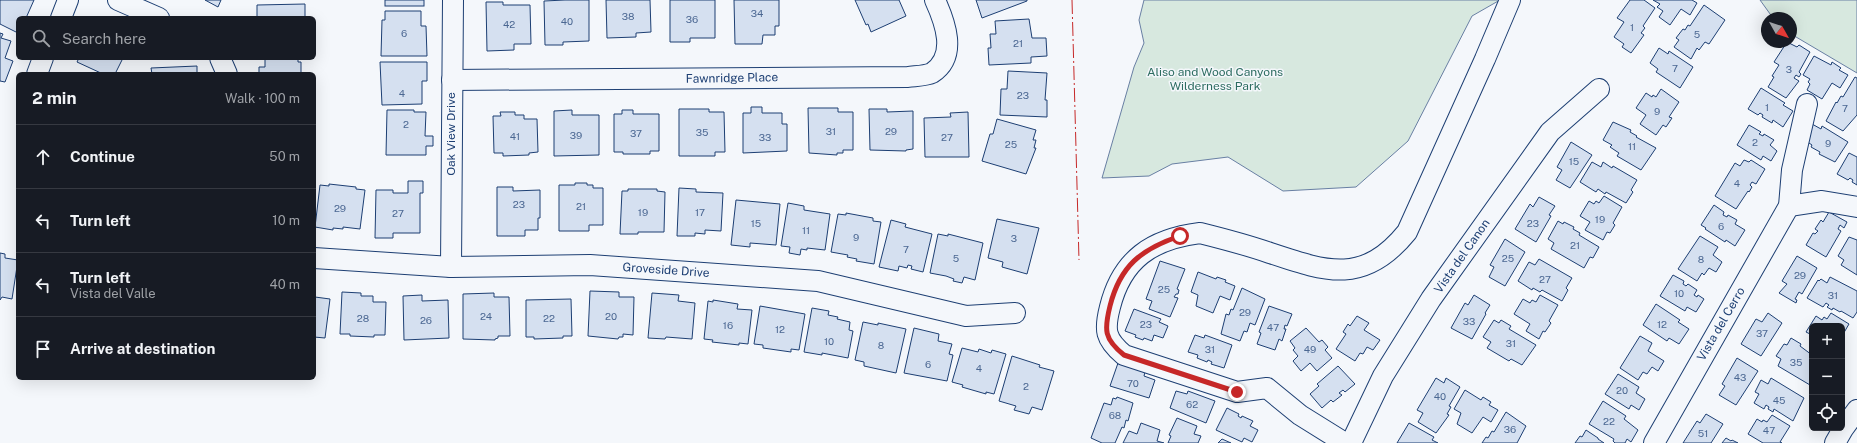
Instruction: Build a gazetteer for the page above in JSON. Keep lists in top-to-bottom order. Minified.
{"streets":{"street":["Fawnridge Place","Oak View Drive","Vista del Canon","Groveside Drive","Vista del Cerro"]},"crossings":[["Fawnridge Place","Oak View Drive"],["Oak View Drive","Groveside Drive"]],"parks":["Aliso and Wood Canyons Wilderness Park"],"house_numbers":["34","38","36","40","42","1","6","5","21","7","3","4","23","1","7","9","2","31","29","35","37","39","41","33","27","2","9","25","11","15","4","23","21","29","19","17","27","19","15","23","6","11","9","3","21","7","5","25","8","29","27","25","10","31","29","24","20","28","22","26","33","23","12","16","47","12","37","10","31","8","31","49","35","6","4","43","70","2","20","40","45","62","68","22","36","47","51"],"north":"bottom right","page":{"search":"Search here","heading":["2 min","Walk · 100 m"],"list":[["Continue","50 m"],["Turn left","10 m"],["Turn left","Vista del Valle","40 m"],"Arrive at destination"],"map_buttons":["+","−"]}}
